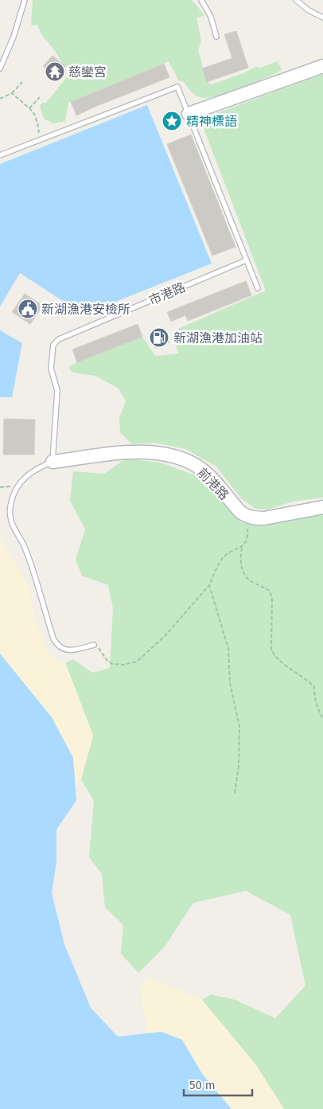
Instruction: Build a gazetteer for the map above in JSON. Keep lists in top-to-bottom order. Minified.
{"streets":{"street":["前港路"],"lane":["市港路"]},"crossings":[["市港路","前港路"]],"places":{"temple":["慈鑾宮"],"place":["精神標語"],"public building":["新湖漁港安檢所"],"fuel station":["新湖漁港加油站"]},"scale_bar":"50 m"}
